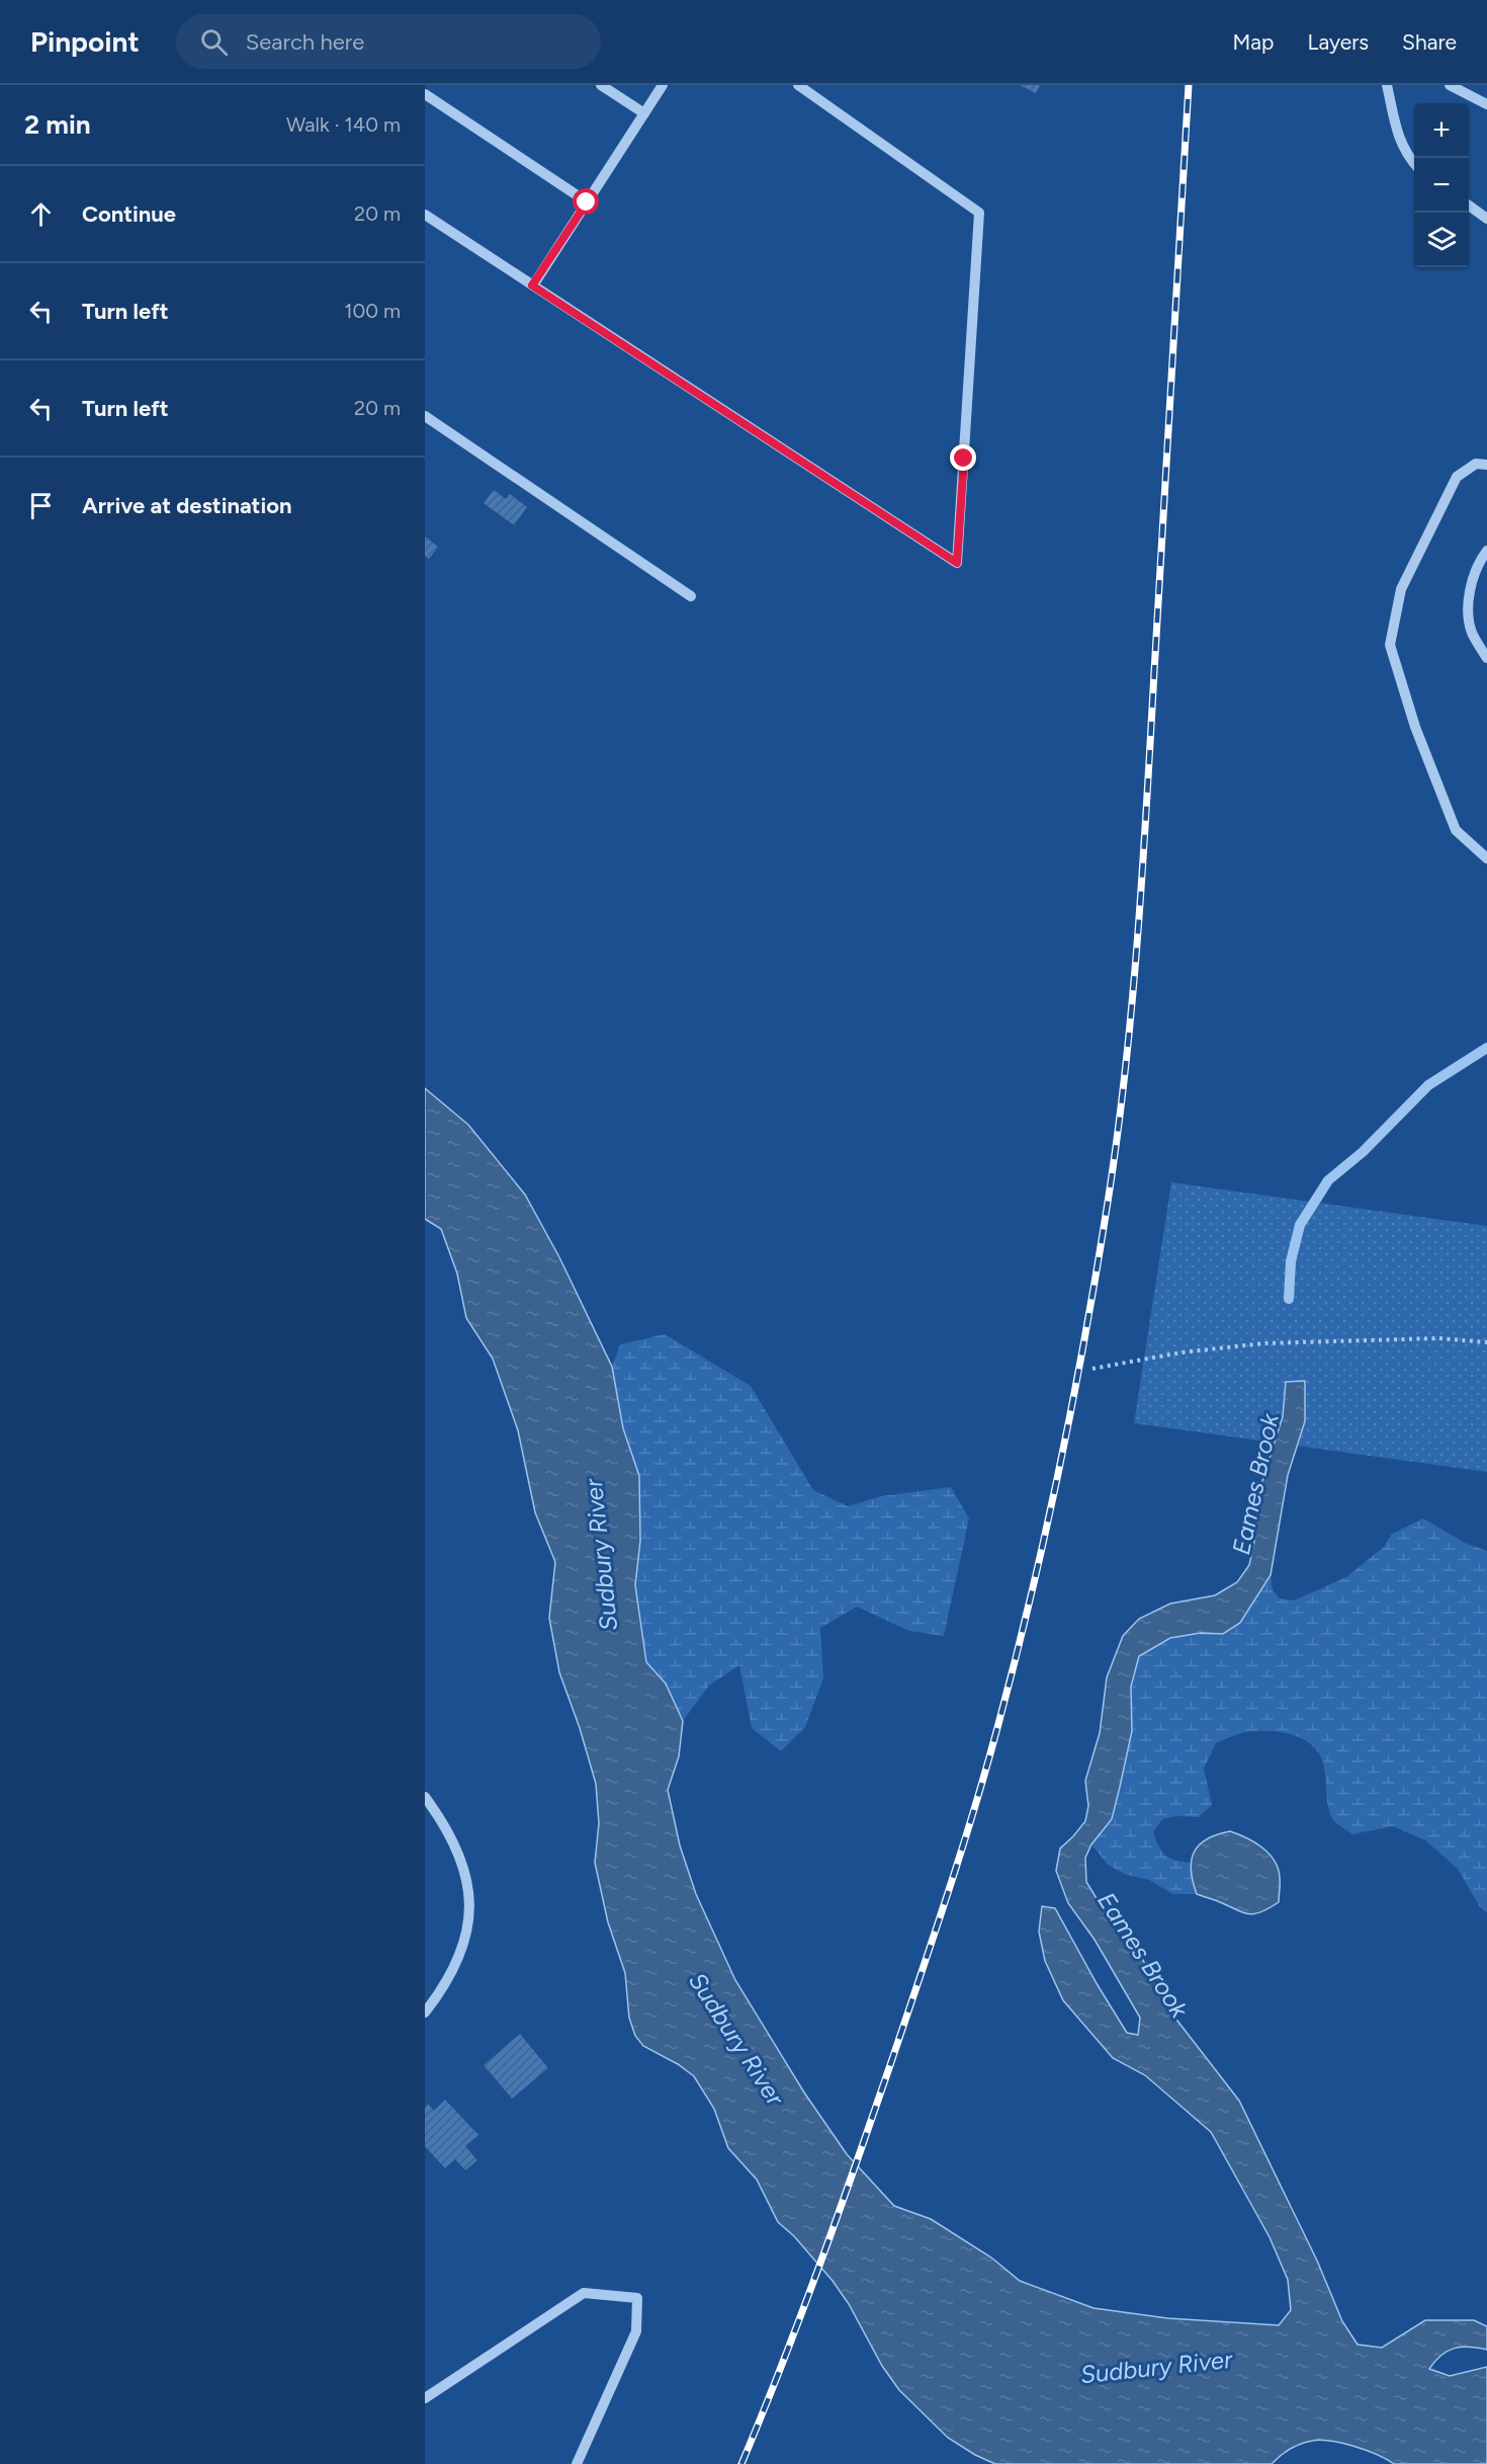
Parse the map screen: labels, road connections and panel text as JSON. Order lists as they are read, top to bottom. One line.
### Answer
{"water":["Eames Brook","Sudbury River"],"page":{"header":"Pinpoint","search":"Search here","nav":["Map","Layers","Share"],"heading":["2 min","Walk · 140 m"],"map_buttons":["+","−"],"list":[["Continue","20 m"],["Turn left","100 m"],["Turn left","20 m"],"Arrive at destination"]}}
